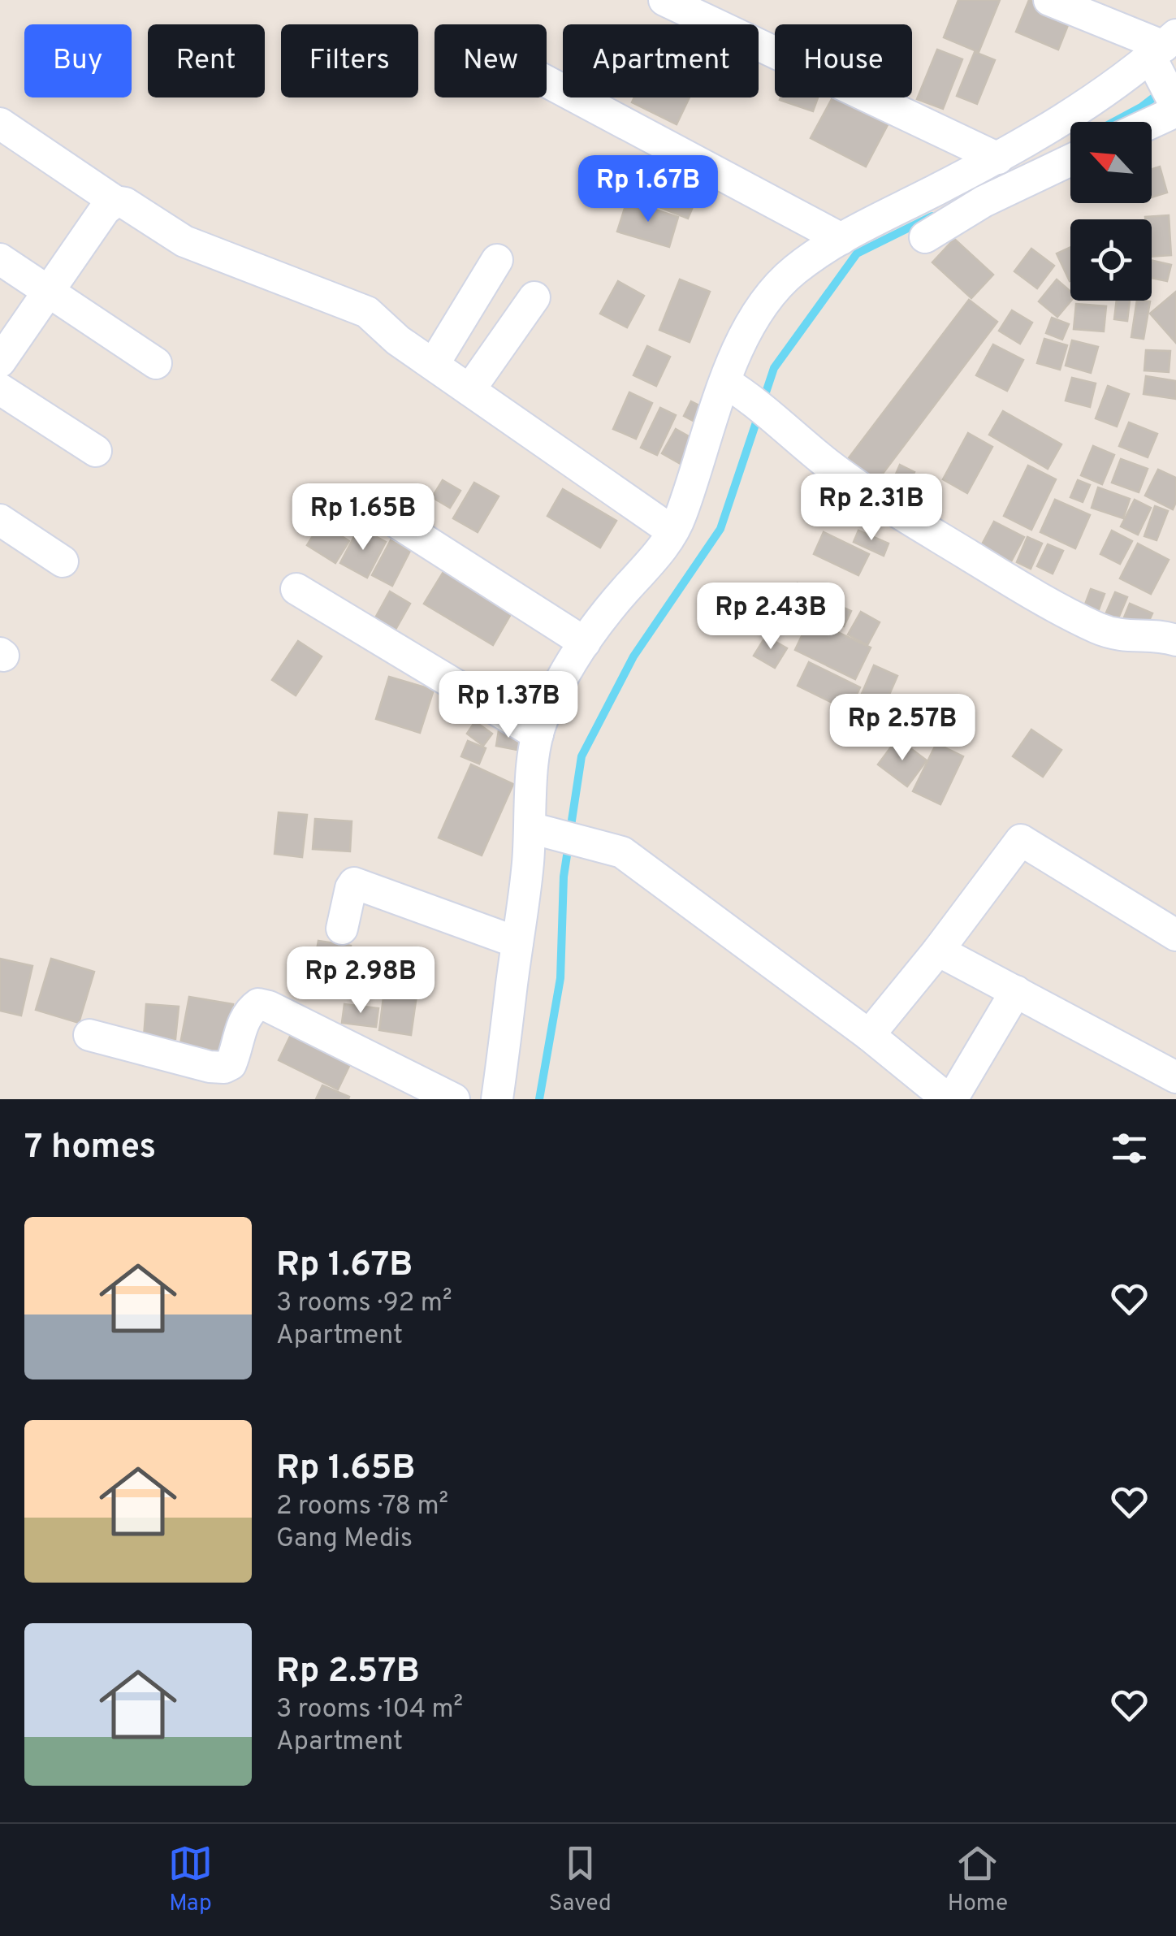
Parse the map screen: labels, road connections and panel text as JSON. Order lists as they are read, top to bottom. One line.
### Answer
{"north":"top left","page":{"chip":["Buy","Rent","Filters","New","Apartment","House"],"price":["Rp 1.67B","Rp 2.31B","Rp 1.65B","Rp 2.43B","Rp 1.37B","Rp 2.57B","Rp 2.98B"],"heading":"7 homes","list":[{"name":"Rp 1.67B","note":"3 rooms · 92 m² · Apartment"},{"name":"Rp 1.65B","note":"2 rooms · 78 m² · Gang Medis"},{"name":"Rp 2.57B","note":"3 rooms · 104 m² · Apartment"}],"tabs":["Map","Saved","Home"]}}
